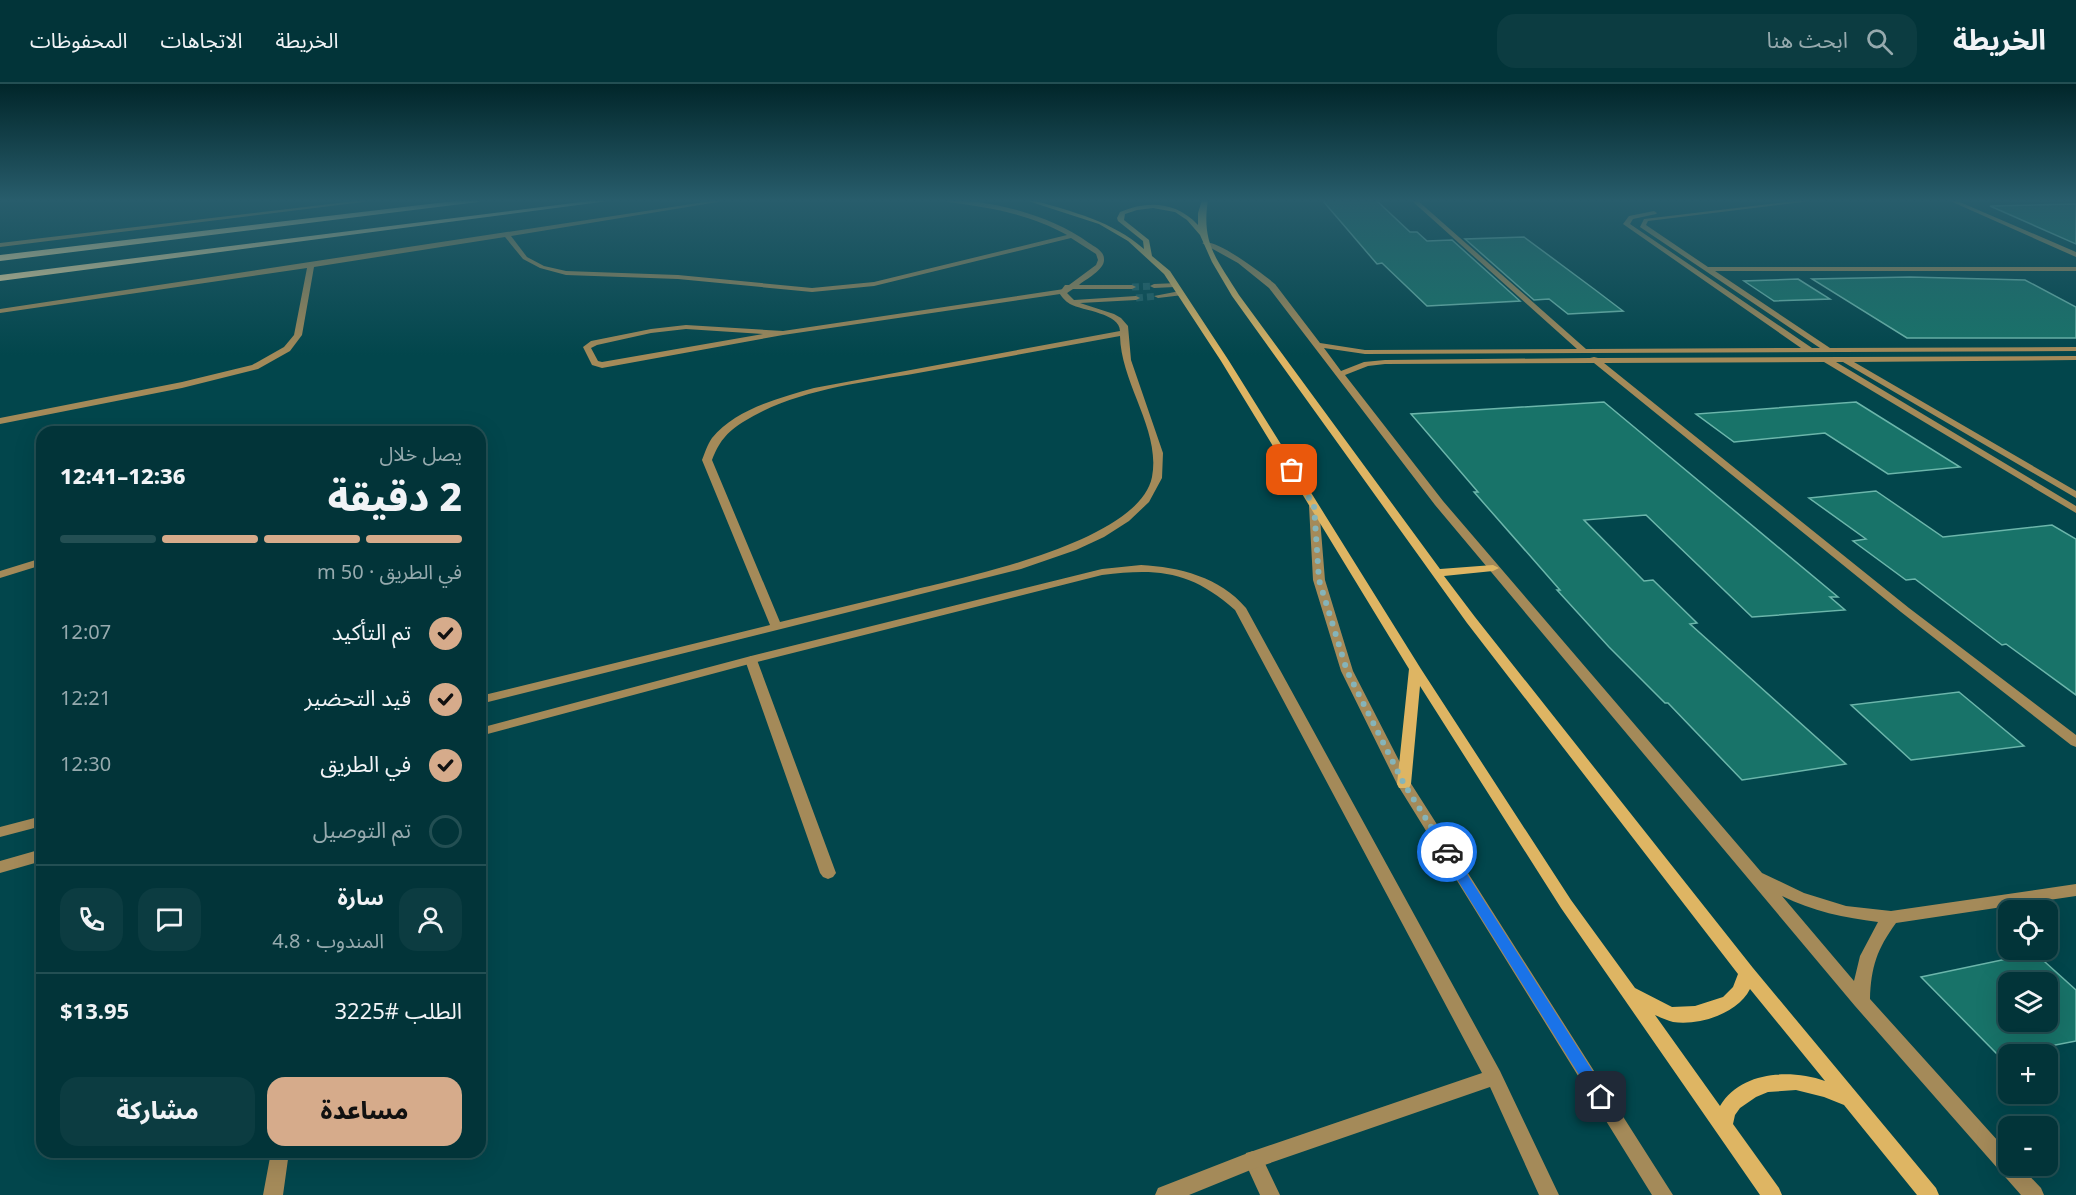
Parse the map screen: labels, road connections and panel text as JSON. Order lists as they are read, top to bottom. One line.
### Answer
{"page":{"header":"الخريطة","search":"ابحث هنا","nav":["الخريطة","الاتجاهات","المحفوظات"],"heading":["2 دقيقة","يصل خلال","12:36–12:41"],"panel":["سارة","المندوب · 4.8","الطلب #3225","$13.95"],"bar":"في الطريق · 50 m","list":[["تم التأكيد","12:07"],["قيد التحضير","12:21"],["في الطريق","12:30"],"تم التوصيل"],"map_buttons":["+","−"],"buttons":["مساعدة","مشاركة"]}}
